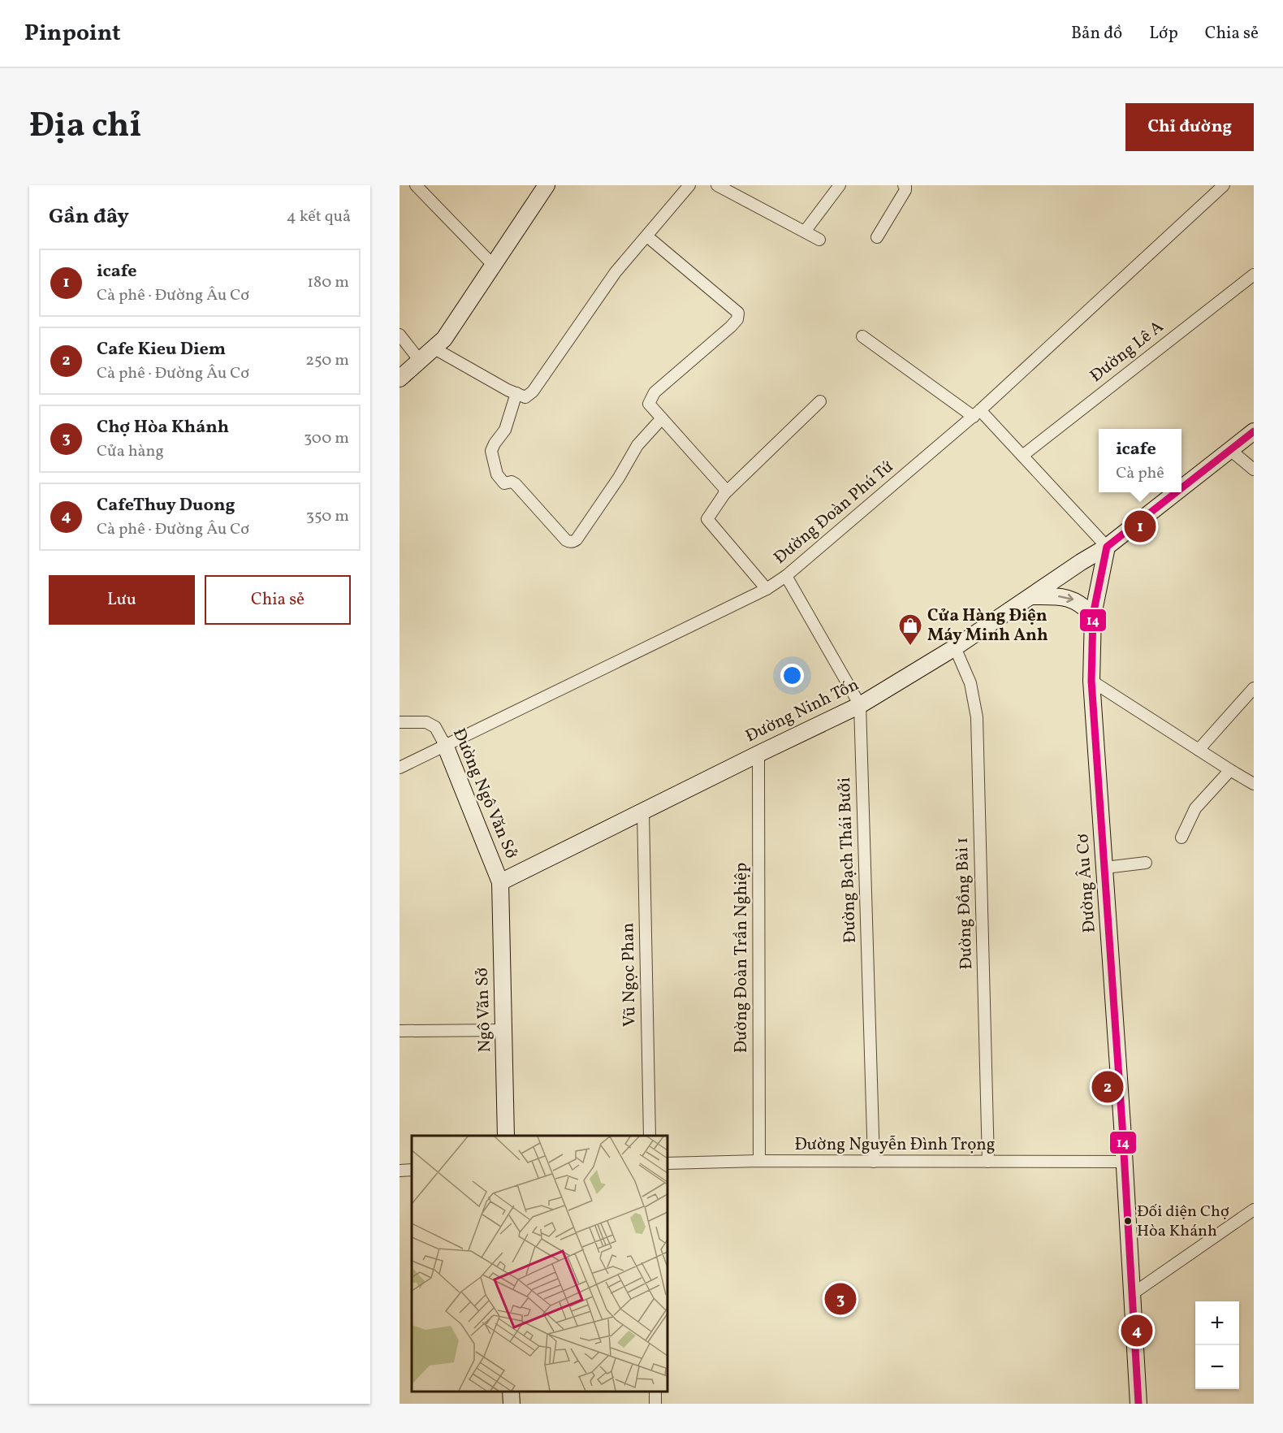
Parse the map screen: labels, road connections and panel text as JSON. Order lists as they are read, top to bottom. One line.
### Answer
{"streets":{"street":["Đường Lê A","Đường Đoàn Phú Tứ","Đường Ninh Tốn","Đường Ngô Văn Sở","Đường Bạch Thái Bưởi","Đường Âu Cơ","Đường Đồng Bài 1","Đường Đoàn Trần Nghiệp","Vũ Ngọc Phan","Ngô Văn Sở","Đường Nguyễn Đình Trọng"]},"crossings":[["Đường Đoàn Phú Tứ","Đường Ngô Văn Sở"],["Đường Đoàn Phú Tứ","Đường Bạch Thái Bưởi"],["Đường Ninh Tốn","Đường Ngô Văn Sở"],["Đường Ninh Tốn","Đường Bạch Thái Bưởi"],["Đường Ninh Tốn","Đường Âu Cơ"],["Đường Ninh Tốn","Đường Đồng Bài 1"],["Đường Ninh Tốn","Đường Đoàn Trần Nghiệp"],["Đường Ninh Tốn","Vũ Ngọc Phan"],["Đường Ninh Tốn","Ngô Văn Sở"],["Đường Ngô Văn Sở","Ngô Văn Sở"],["Đường Bạch Thái Bưởi","Đường Nguyễn Đình Trọng"],["Đường Âu Cơ","Đường Nguyễn Đình Trọng"],["Đường Đồng Bài 1","Đường Nguyễn Đình Trọng"],["Đường Đoàn Trần Nghiệp","Đường Nguyễn Đình Trọng"]],"places":{"shop":["Cửa Hàng Điện Máy Minh Anh"],"other":["Đối diện Chợ Hòa Khánh"]},"lines":["transit line 14"],"page":{"header":"Pinpoint","nav":["Bản đồ","Lớp","Chia sẻ"],"title":"Địa chỉ","buttons":["Chỉ đường",["Lưu","Chia sẻ"]],"heading":["Gần đây","4 kết quả"],"list":[{"mark":"1","name":"icafe","note":"Cà phê · Đường Âu Cơ","value":"180 m"},{"mark":"2","name":"Cafe Kieu Diem","note":"Cà phê · Đường Âu Cơ","value":"250 m"},{"mark":"3","name":"Chợ Hòa Khánh","note":"Cửa hàng","value":"300 m"},{"mark":"4","name":"CafeThuy Duong","note":"Cà phê · Đường Âu Cơ","value":"350 m"}],"popup":["icafe","Cà phê"],"pins":["1","2","3","4"],"map_buttons":["+","−"]}}
